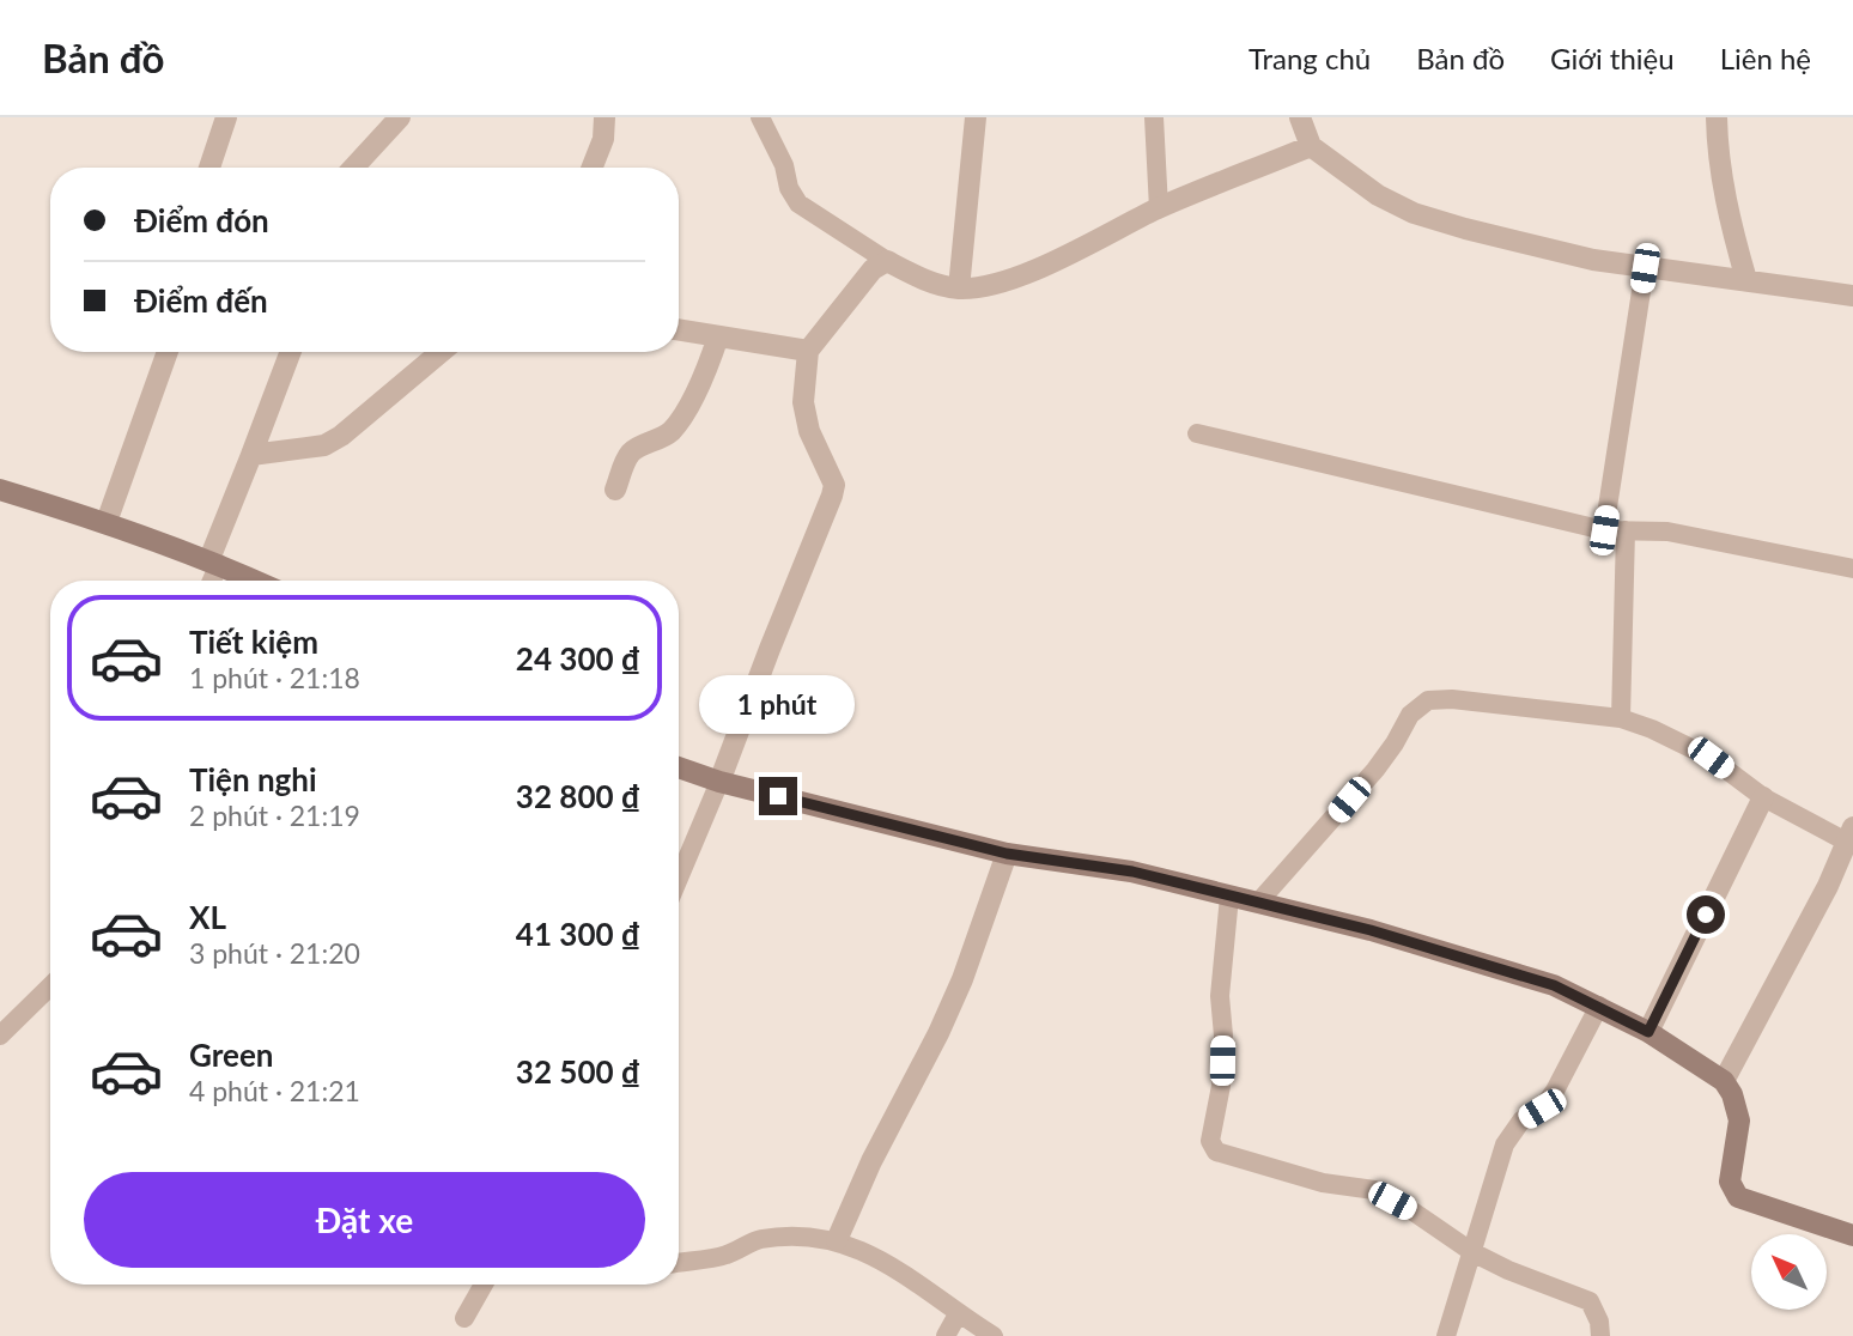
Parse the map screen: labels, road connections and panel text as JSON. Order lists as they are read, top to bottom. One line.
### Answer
{"north":"top left","page":{"header":"Bản đồ","nav":["Trang chủ","Bản đồ","Giới thiệu","Liên hệ"],"banner":["Điểm đón","Điểm đến"],"list":[{"name":"Tiết kiệm","note":"1 phút · 21:18","value":"24 300 ₫"},{"name":"Tiện nghi","note":"2 phút · 21:19","value":"32 800 ₫"},{"name":"XL","note":"3 phút · 21:20","value":"41 300 ₫"},{"name":"Green","note":"4 phút · 21:21","value":"32 500 ₫"}],"bubble":"1 phút","buttons":"Đặt xe"}}
